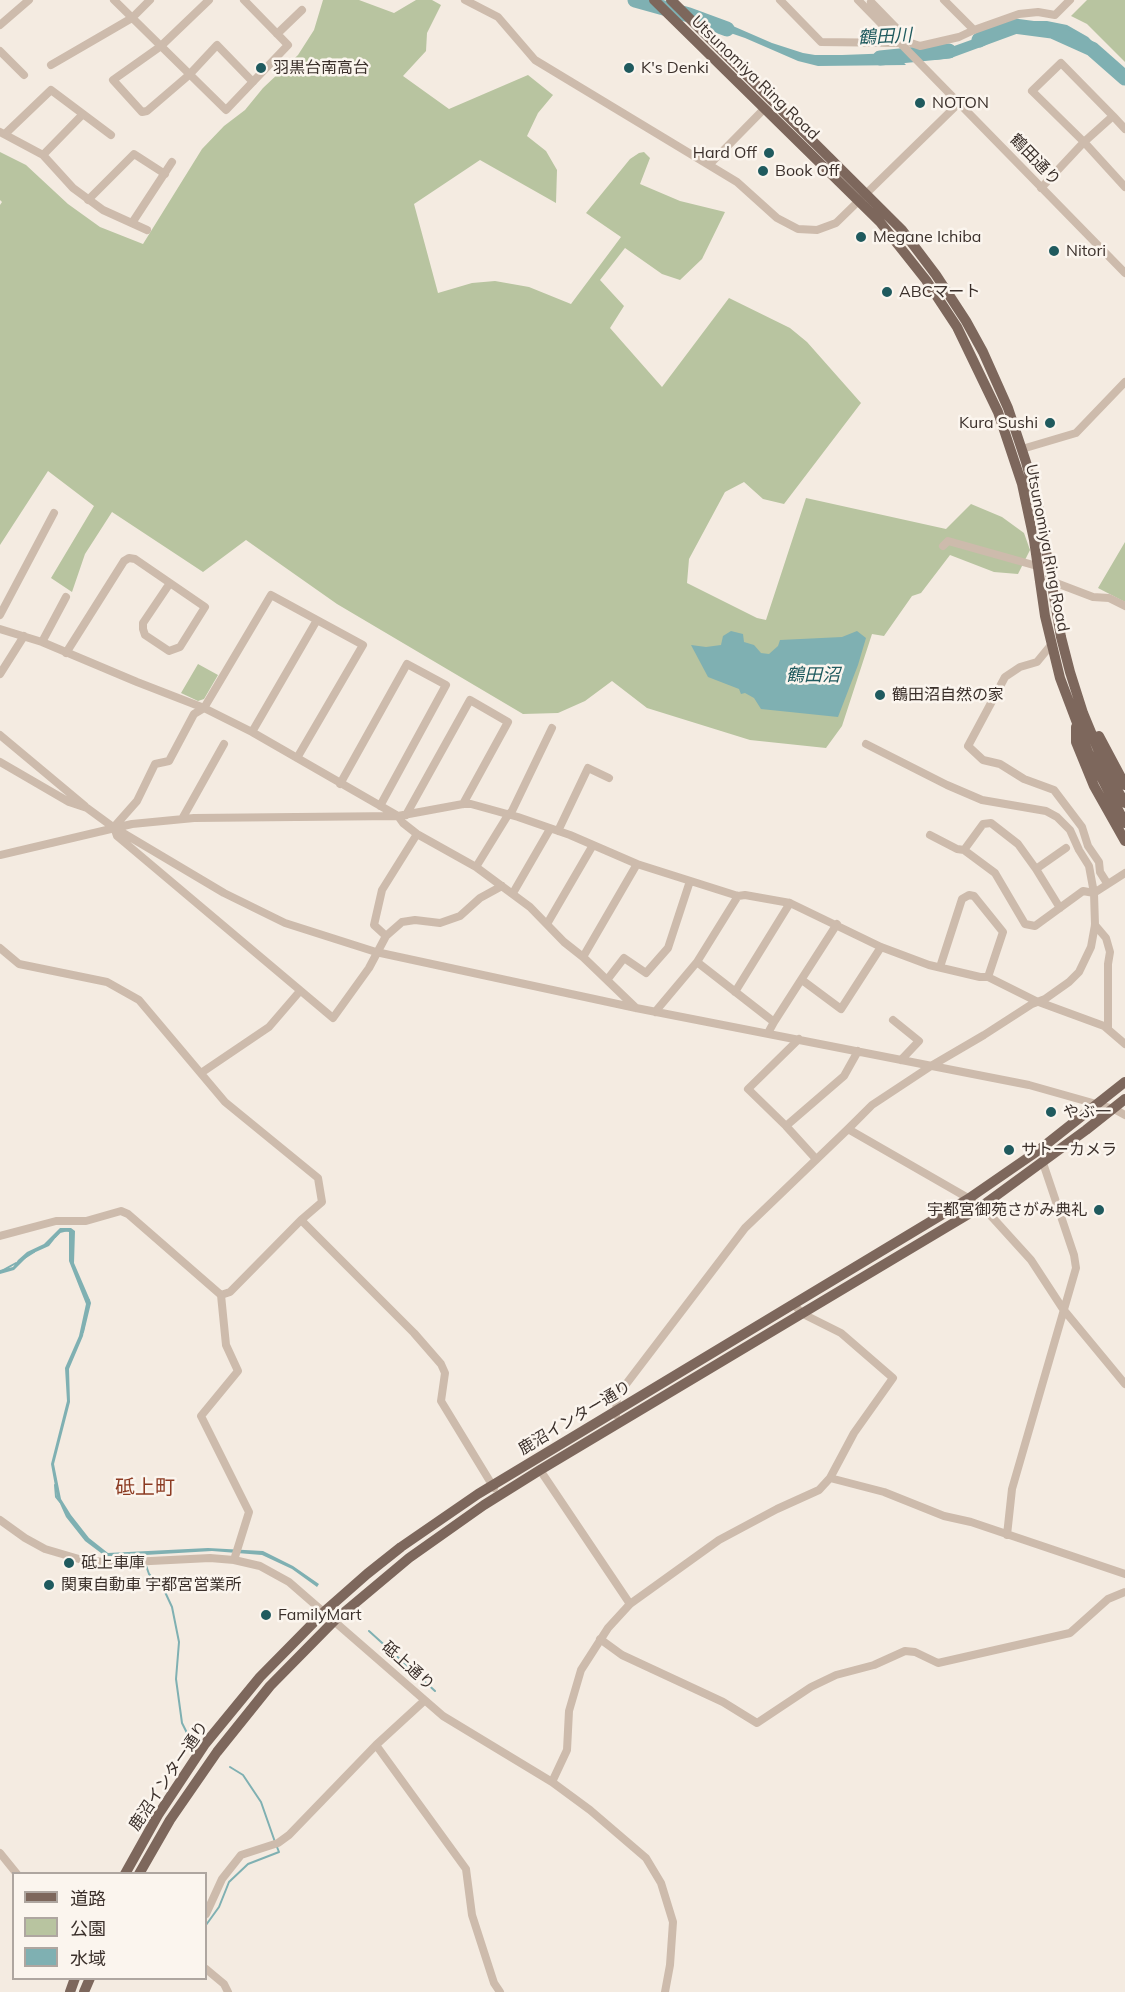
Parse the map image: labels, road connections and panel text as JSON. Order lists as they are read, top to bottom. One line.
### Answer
{"streets":{"main road":["Utsunomiya Ring Road","鹿沼インター通り"],"street":["鶴田通り","砥上通り"]},"crossings":[["鹿沼インター通り","砥上通り"]],"districts":["砥上町"],"water":["鶴田川","鶴田沼"],"places":["羽黒台南高台","K's Denki","NOTON","Hard Off","Book Off","Megane Ichiba","Nitori","ABCマート","Kura Sushi","鶴田沼自然の家","やぶ一","サトーカメラ","宇都宮御苑さがみ典礼","砥上車庫","関東自動車 宇都宮営業所","FamilyMart"],"legend":["道路","公園","水域"]}
